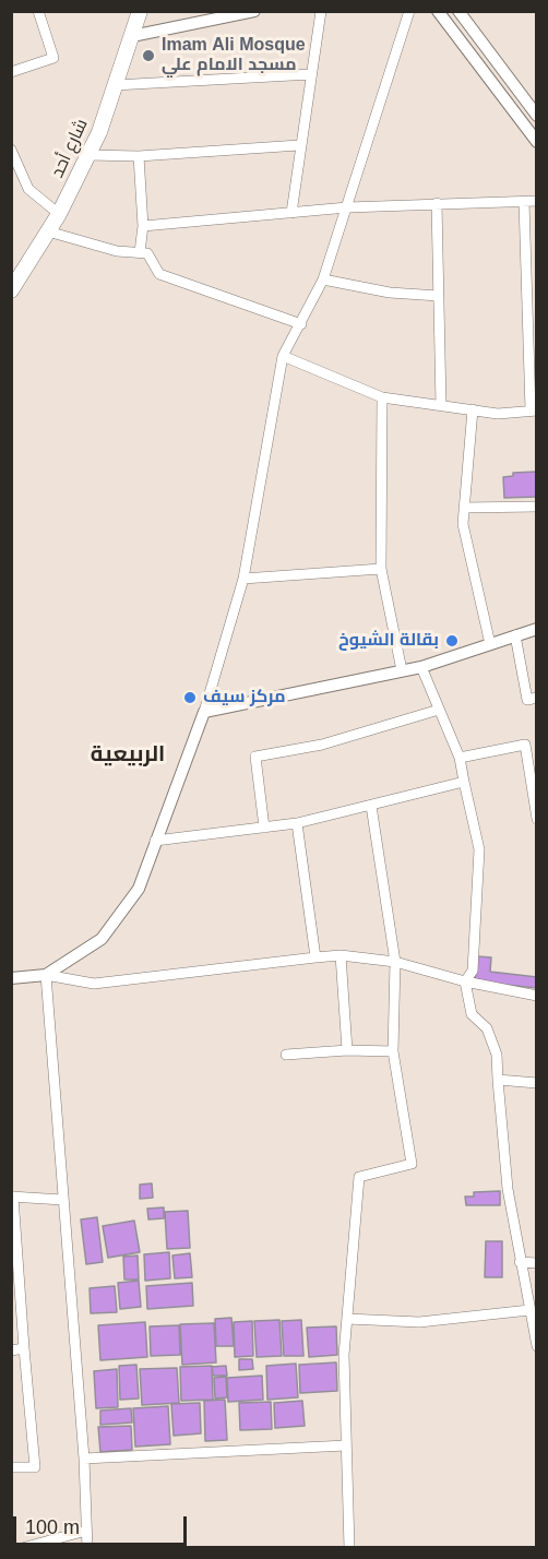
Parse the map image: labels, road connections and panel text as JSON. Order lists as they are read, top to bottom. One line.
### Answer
{"streets":{"main road":["شارع أحد"]},"districts":["الربيعية"],"places":["Imam Ali Mosque مسجد الامام علي","بقالة الشيوخ","مركز سيف"],"scale_bar":"100 m"}
